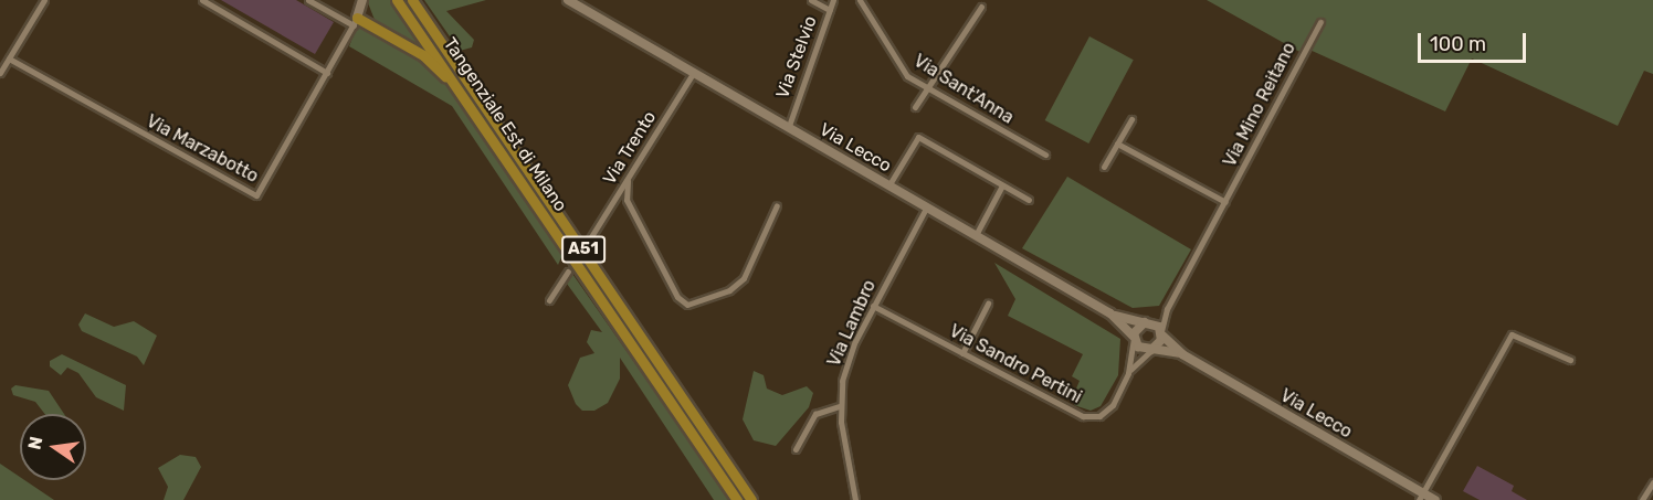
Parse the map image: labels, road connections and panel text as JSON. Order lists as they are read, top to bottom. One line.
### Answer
{"streets":{"highway":["Tangenziale Est di Milano","A51"],"street":["Via Stelvio","Via Sant'Anna","Via Mino Reitano","Via Trento","Via Lecco","Via Marzabotto","Via Lambro","Via Sandro Pertini"]},"crossings":[["Via Stelvio","Via Lecco"],["Via Mino Reitano","Via Lecco"],["Via Lecco","Via Lambro"],["Via Lambro","Via Sandro Pertini"]],"scale_bar":"100 m","north":"left"}
